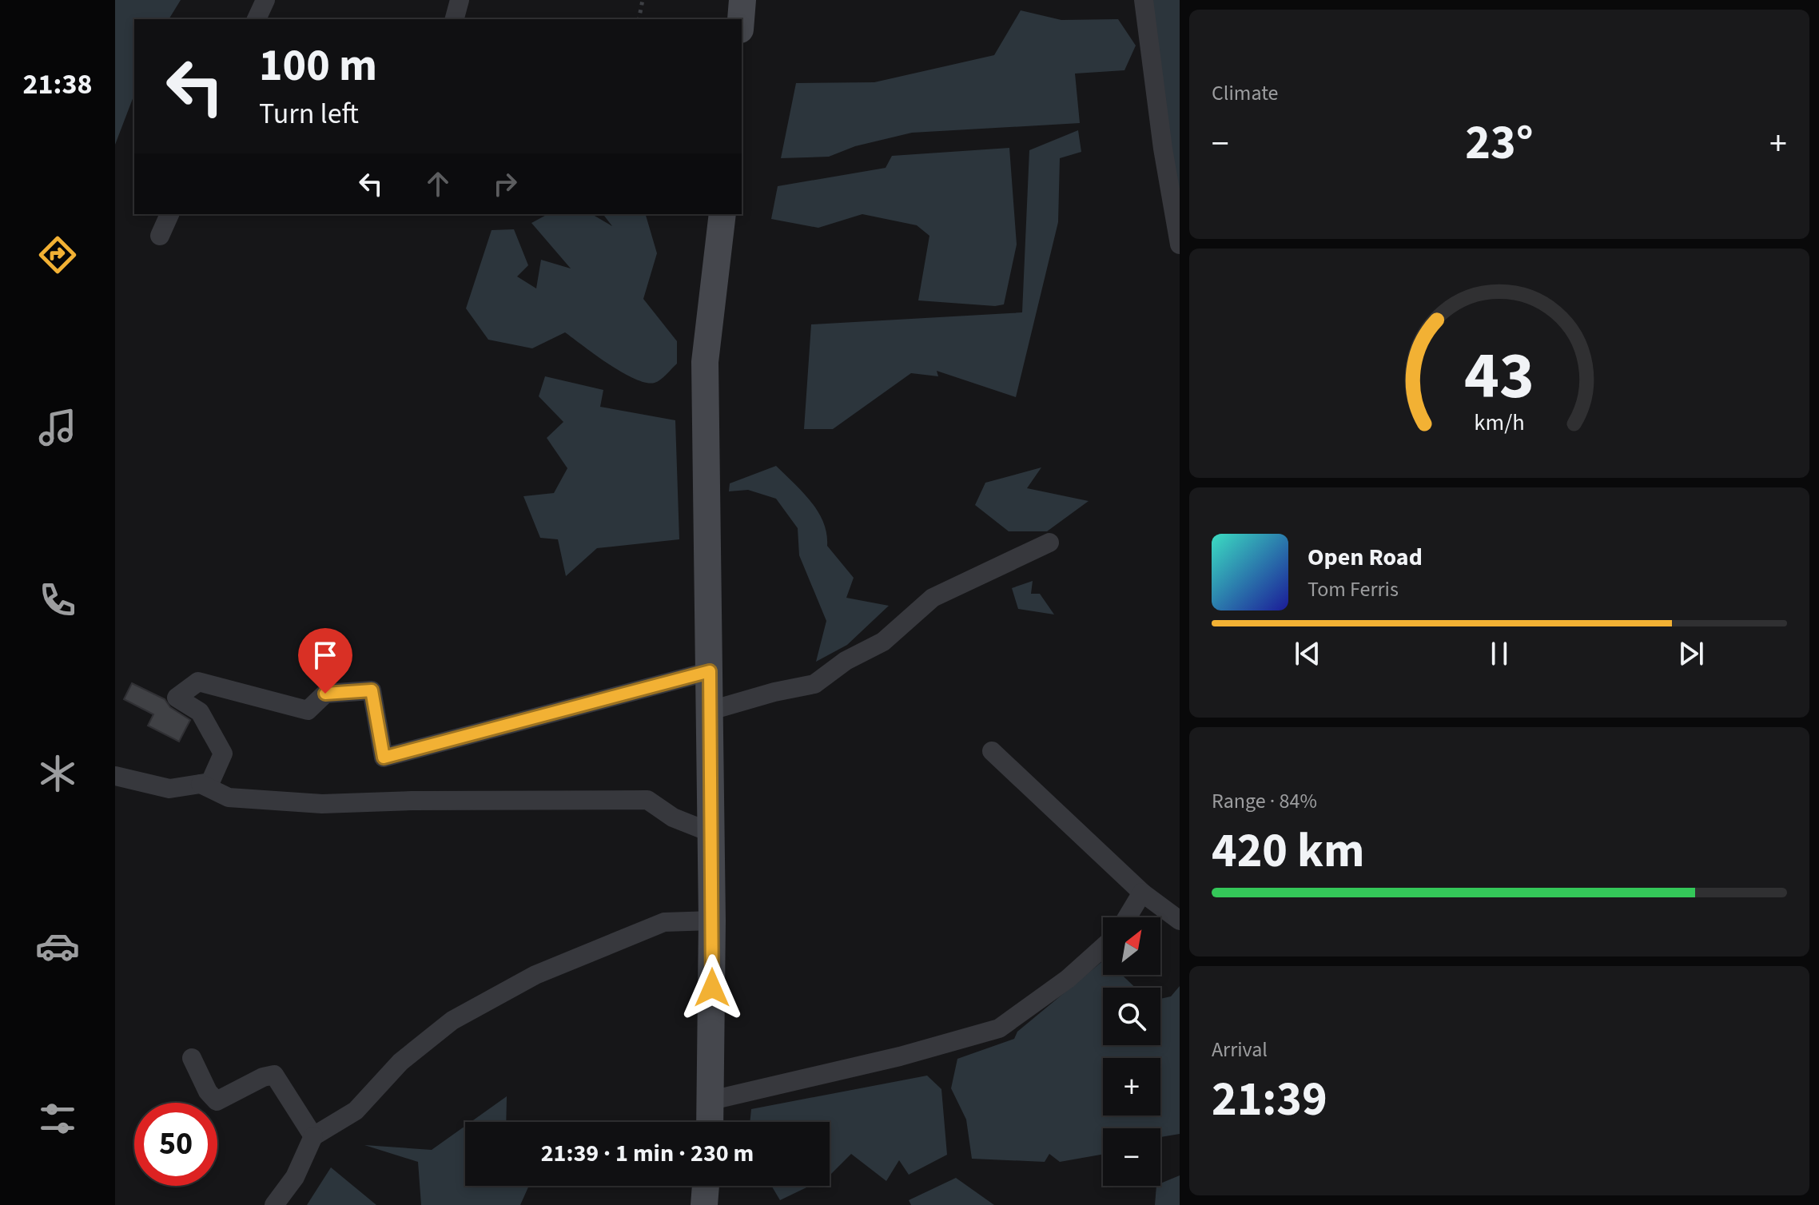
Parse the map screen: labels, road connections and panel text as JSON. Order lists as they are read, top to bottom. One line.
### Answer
{"north":"top right","page":{"tabs":"21:38","tile":["Climate",["Range · 84%","420 km"],["Arrival","21:39"]],"turn":["100 m","Turn left"],"heat":["−","23°","+"],"song":["Open Road","Tom Ferris"],"map_buttons":["+","−"],"limit":"50","trip":"21:39 · 1 min · 230 m","gauge":["43","km/h"]}}
